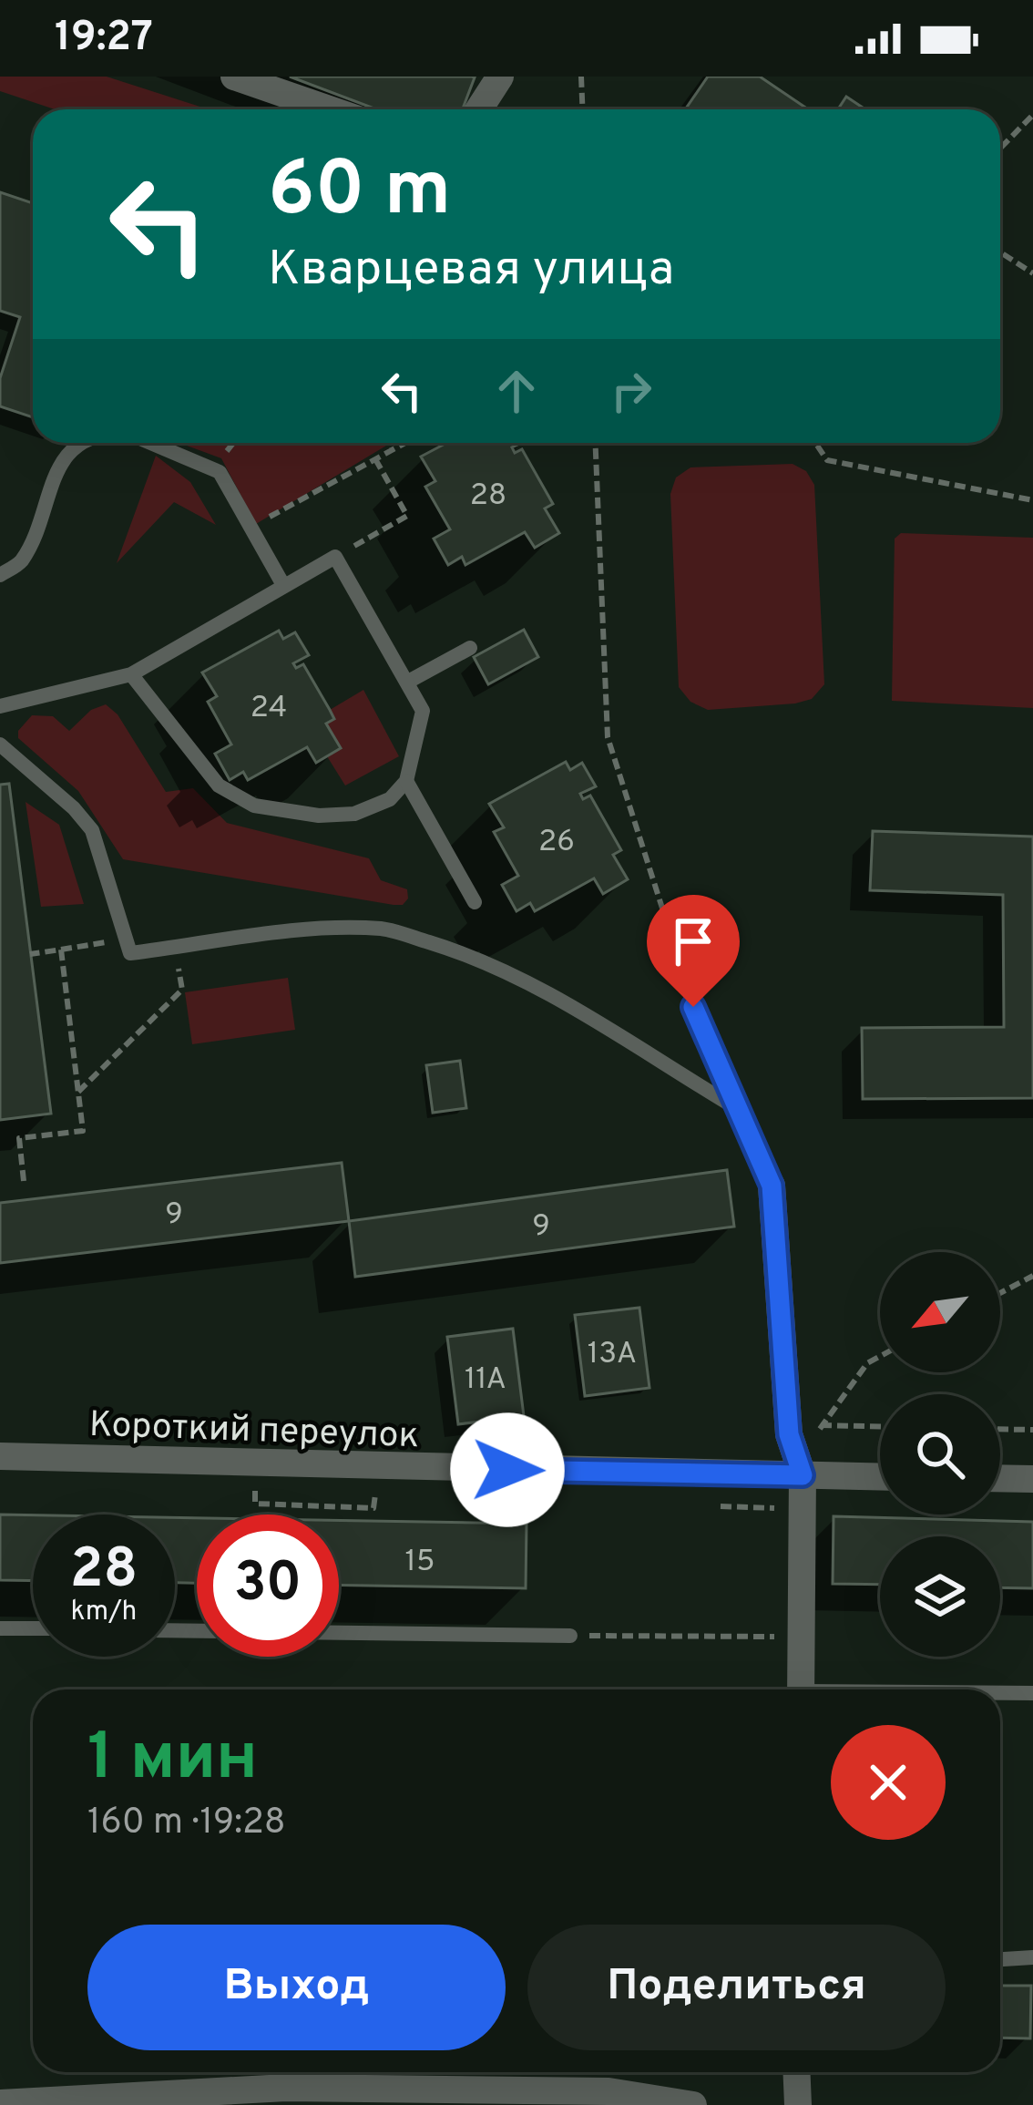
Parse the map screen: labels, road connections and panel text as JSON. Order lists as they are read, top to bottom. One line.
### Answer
{"streets":{"street":["Короткий переулок"]},"house_numbers":["28","24","26","9","9","13А","11А","15"],"north":"bottom left","page":{"status":"19:27","turn":["60 m","Кварцевая улица"],"speed":"28 km/h","limit":"30","heading":["1 мин","160 m · 19:28"],"buttons":["Выход","Поделиться"]}}
